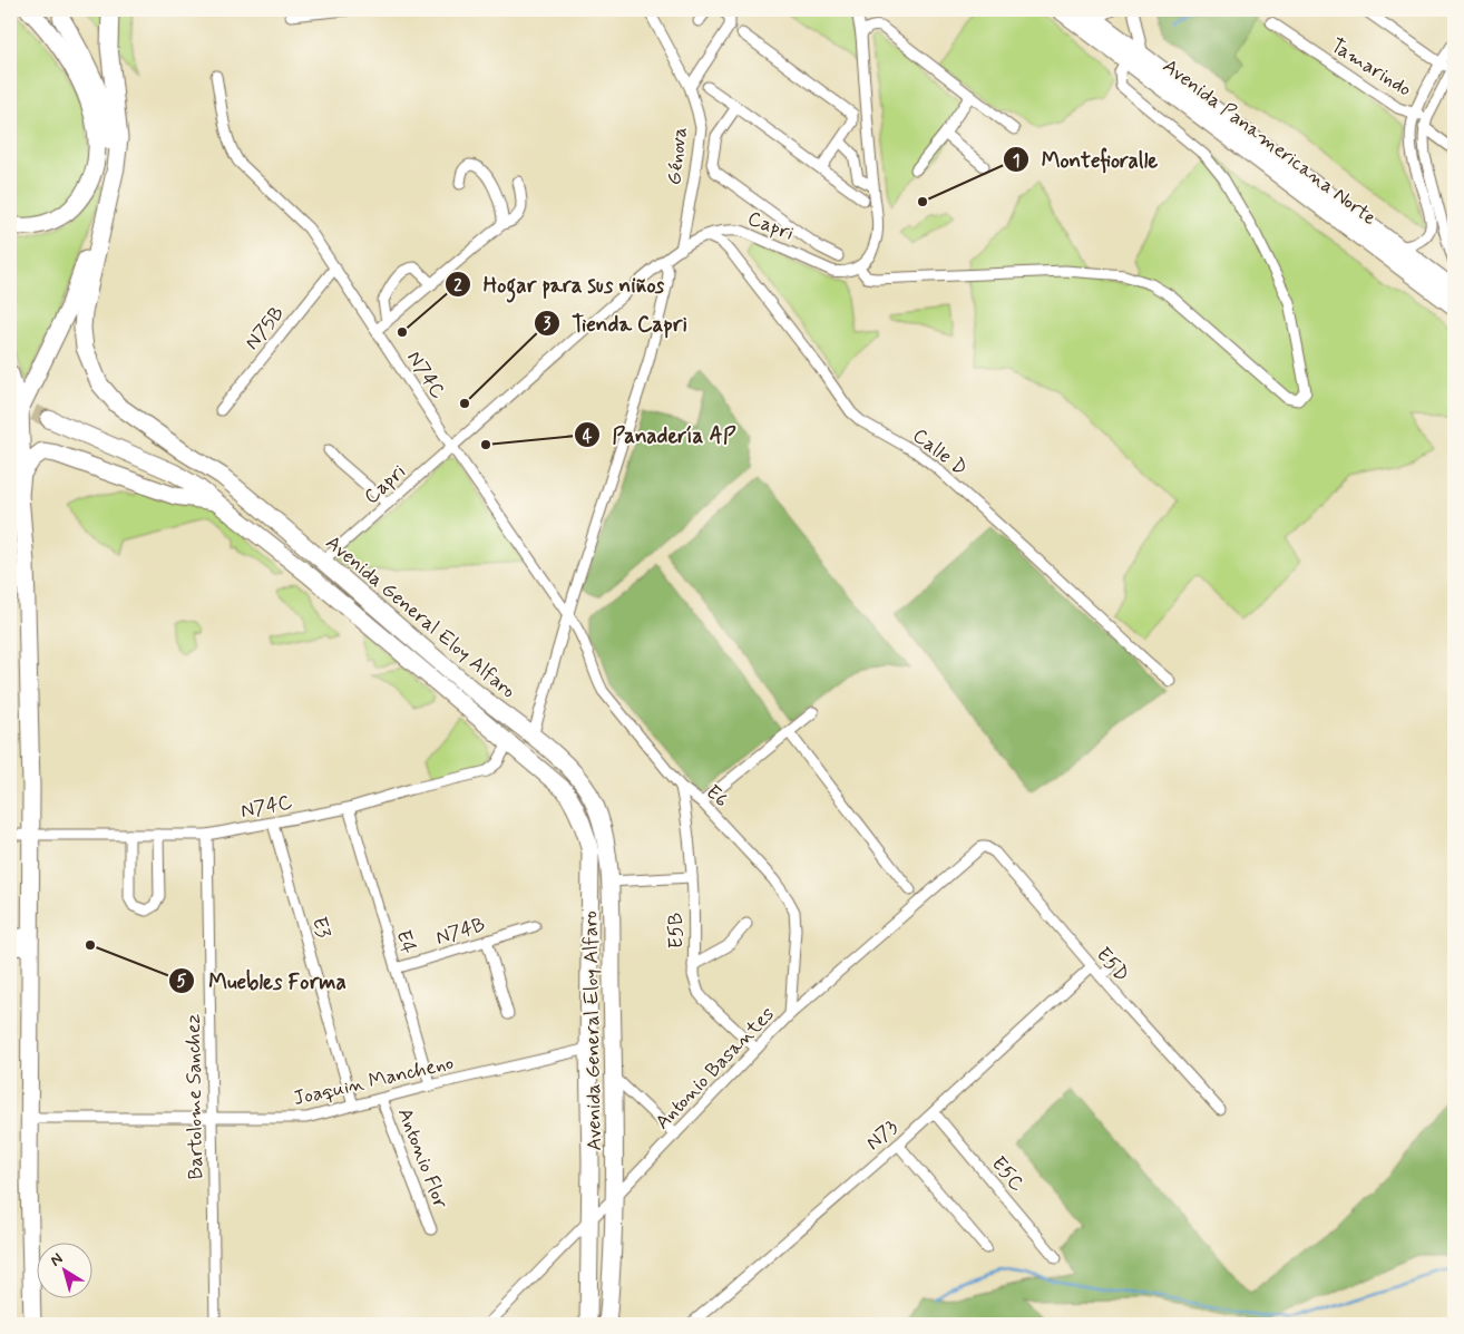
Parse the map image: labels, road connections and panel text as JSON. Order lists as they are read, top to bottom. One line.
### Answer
{"streets":{"main road":["Avenida Panamericana Norte","Avenida General Eloy Alfaro"],"street":["Tamarindo","Génova","Capri","N75B","N74C","Calle D","E6","E3","N74B","E5B","E4","E5D","Antonio Basantes","Joaquin Mancheno","Bartolome Sanchez","N73","Antonio Flor","E5C"]},"crossings":[["Génova","Capri"],["Capri","N74C"],["Capri","Calle D"],["Capri","Avenida General Eloy Alfaro"],["N75B","N74C"],["N74C","Avenida General Eloy Alfaro"],["N74C","E6"],["N74C","E3"],["N74C","E4"],["N74C","Bartolome Sanchez"],["Avenida General Eloy Alfaro","Antonio Basantes"],["Avenida General Eloy Alfaro","Joaquin Mancheno"],["E6","E5B"],["E6","Antonio Basantes"],["E3","Joaquin Mancheno"],["N74B","E4"],["E5B","Antonio Basantes"],["E4","Joaquin Mancheno"],["E5D","Antonio Basantes"],["E5D","N73"],["Joaquin Mancheno","Bartolome Sanchez"],["Joaquin Mancheno","Antonio Flor"],["N73","E5C"]],"places":["Montefioralle","Hogar para sus niños","Tienda Capri","Panadería AP","Muebles Forma"],"north":"top left"}
